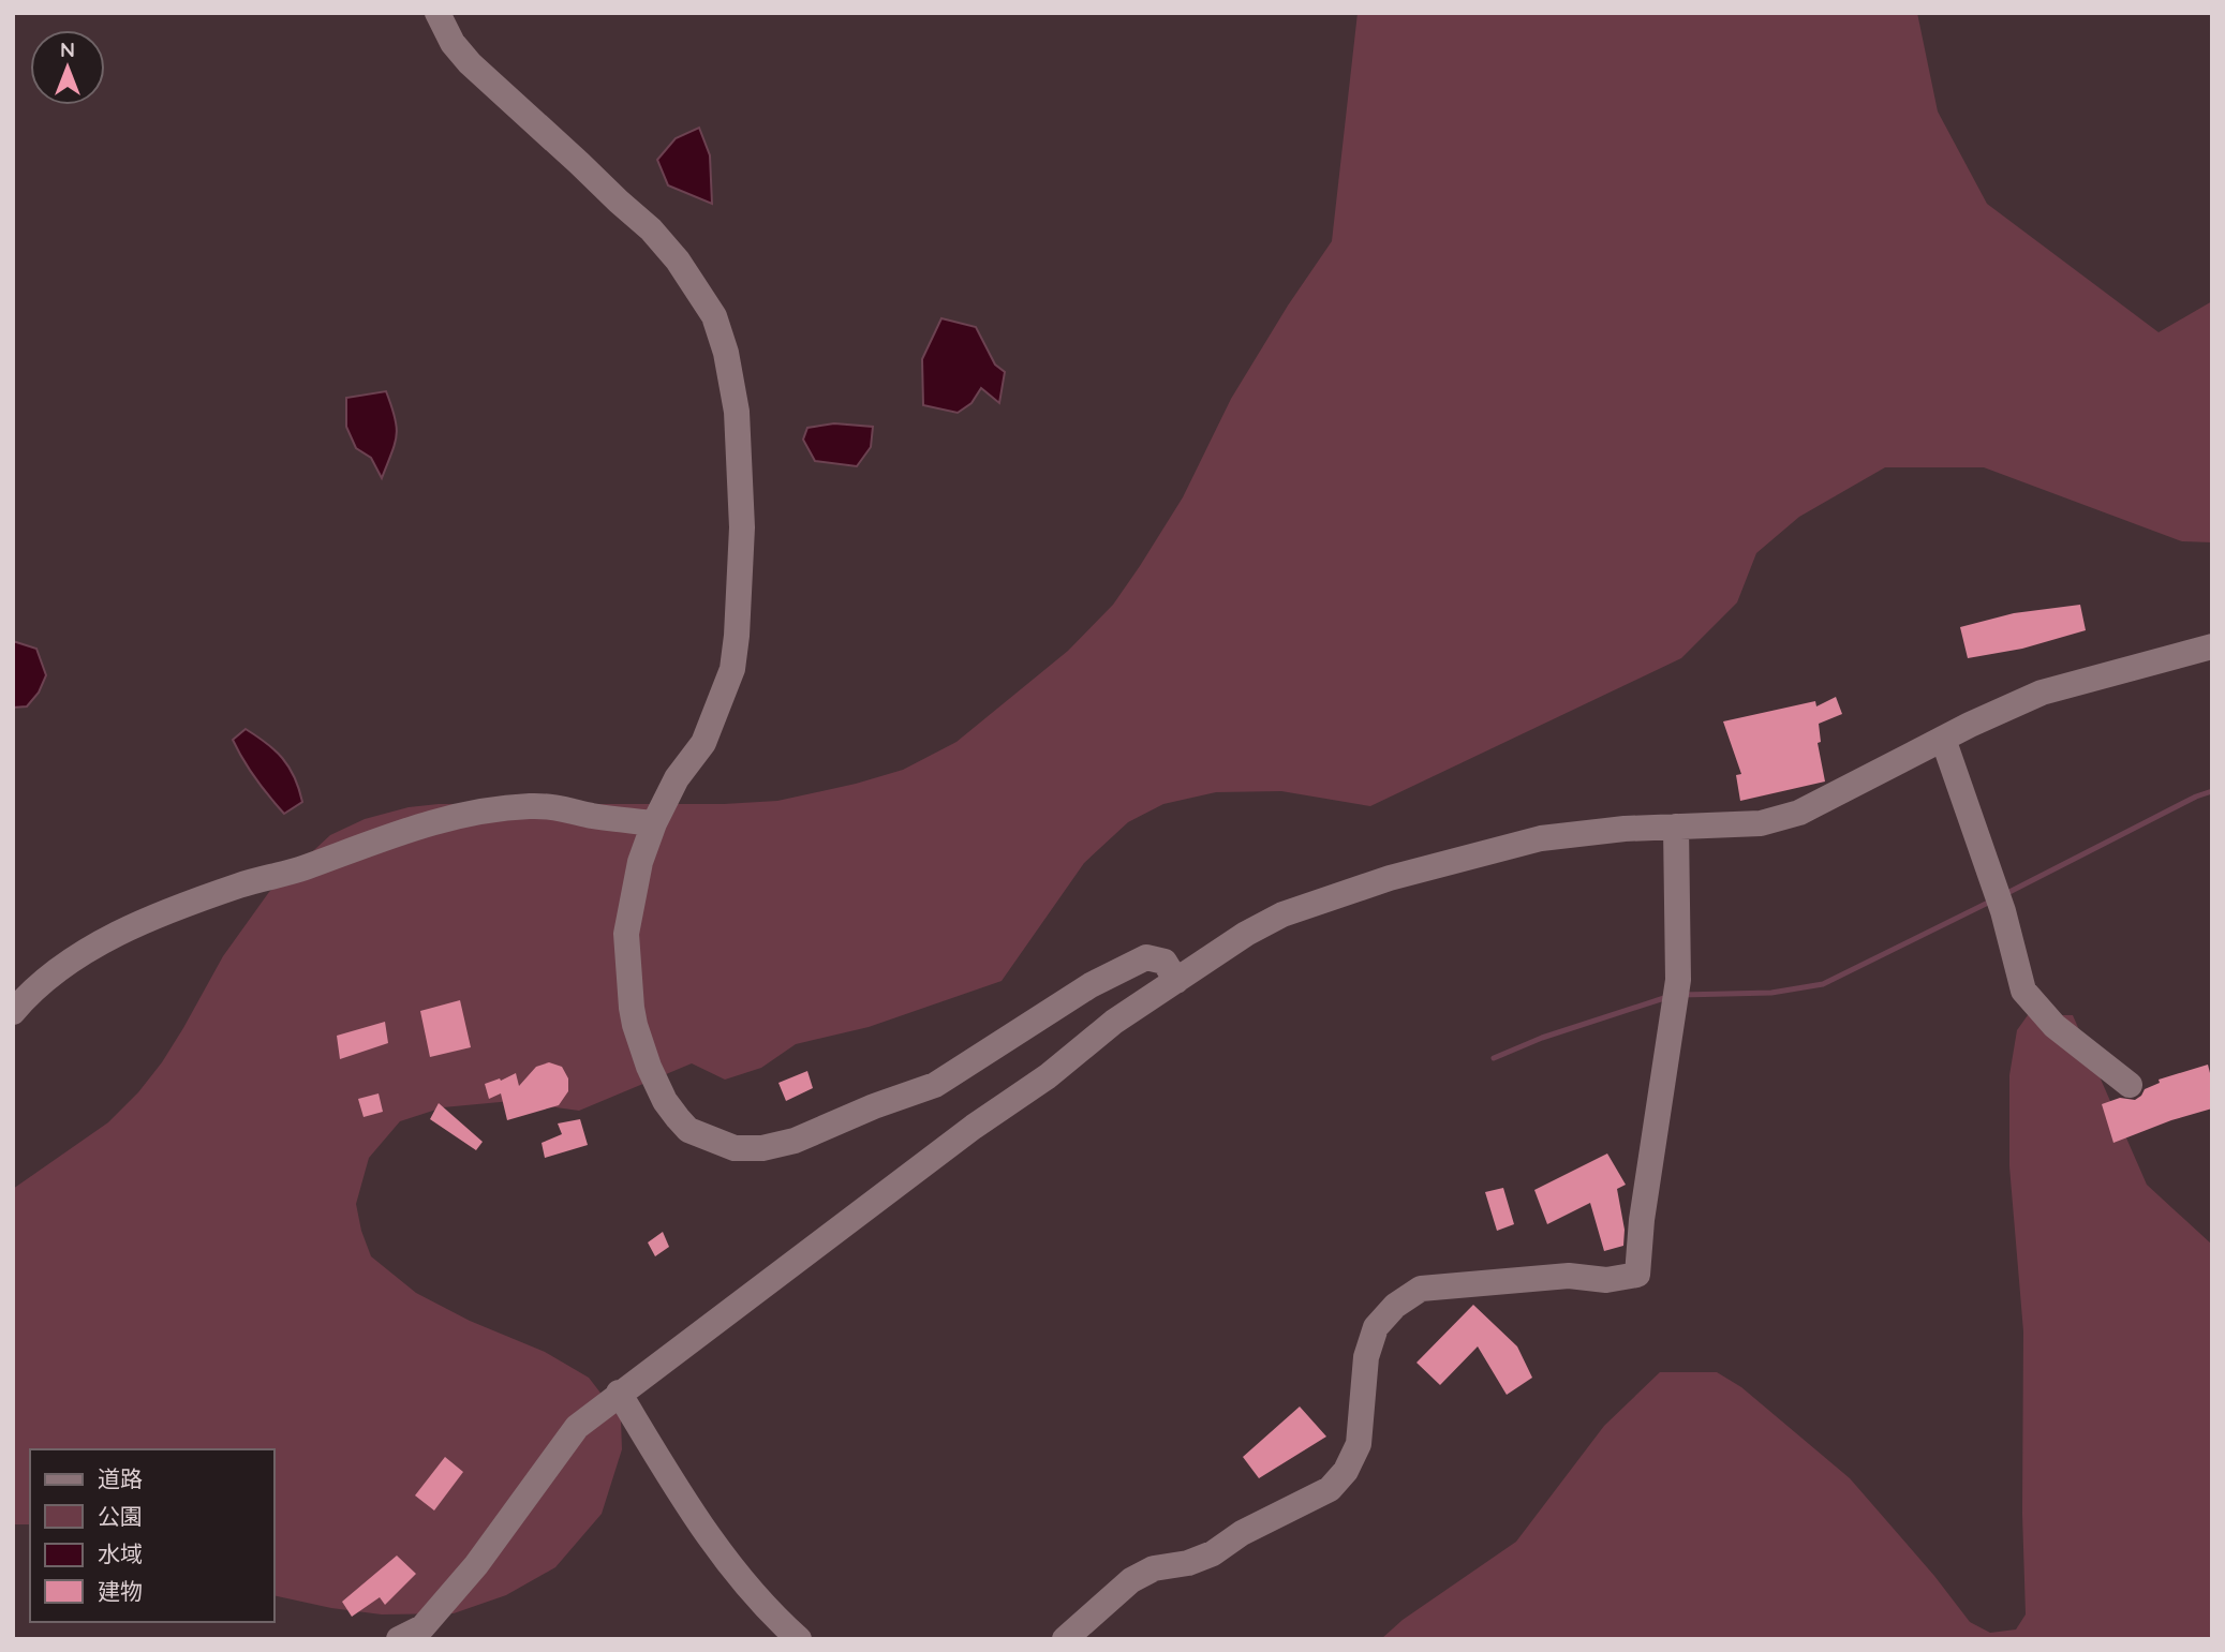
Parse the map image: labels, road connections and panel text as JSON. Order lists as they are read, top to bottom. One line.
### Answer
{"legend":["道路","公園","水域","建物"],"north":"top"}
